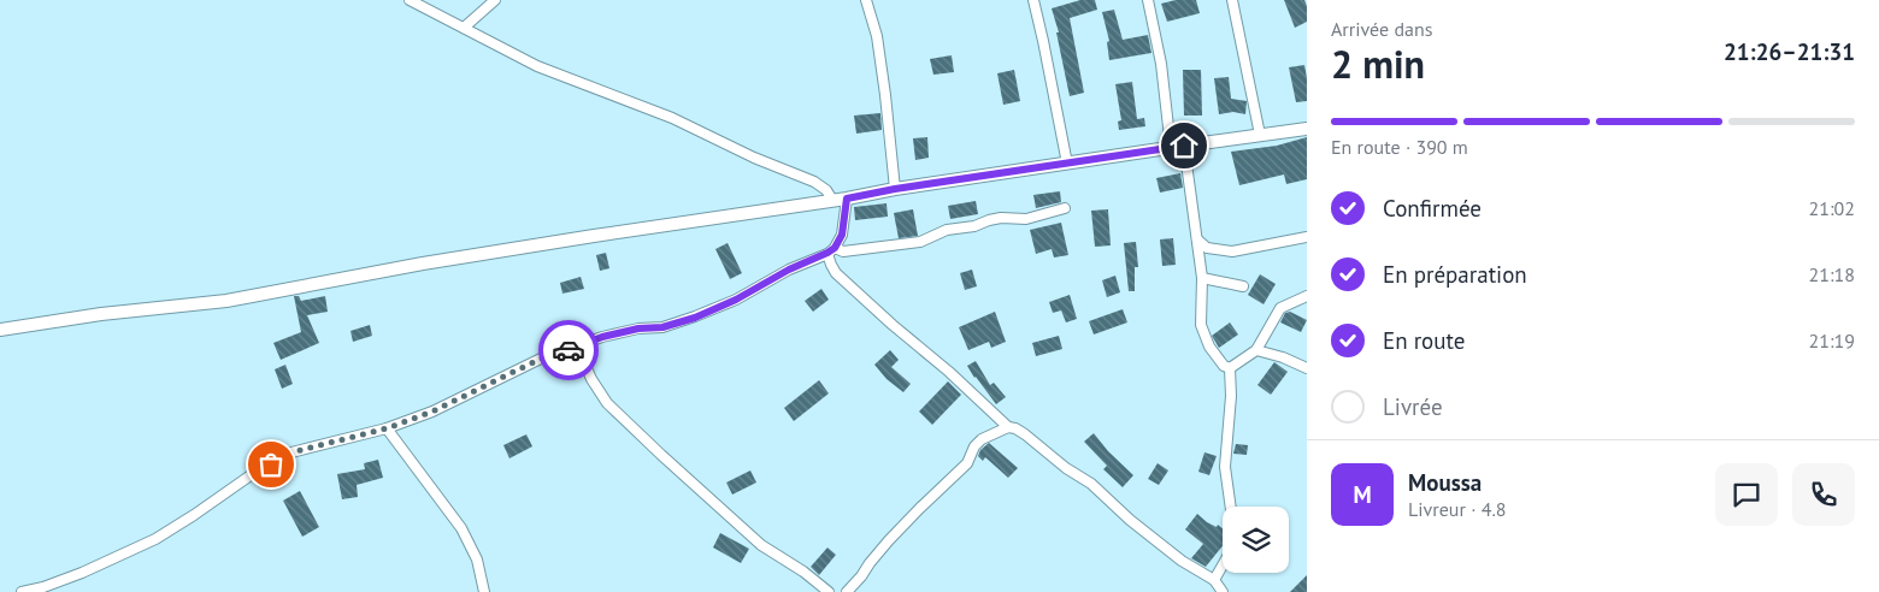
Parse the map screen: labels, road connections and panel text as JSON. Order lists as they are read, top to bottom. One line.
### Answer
{"page":{"heading":["2 min","Arrivée dans","21:26–21:31"],"panel":["Moussa","Livreur · 4.8"],"bar":"En route · 390 m","list":[["Confirmée","21:02"],["En préparation","21:18"],["En route","21:19"],"Livrée"],"round":"M"}}
